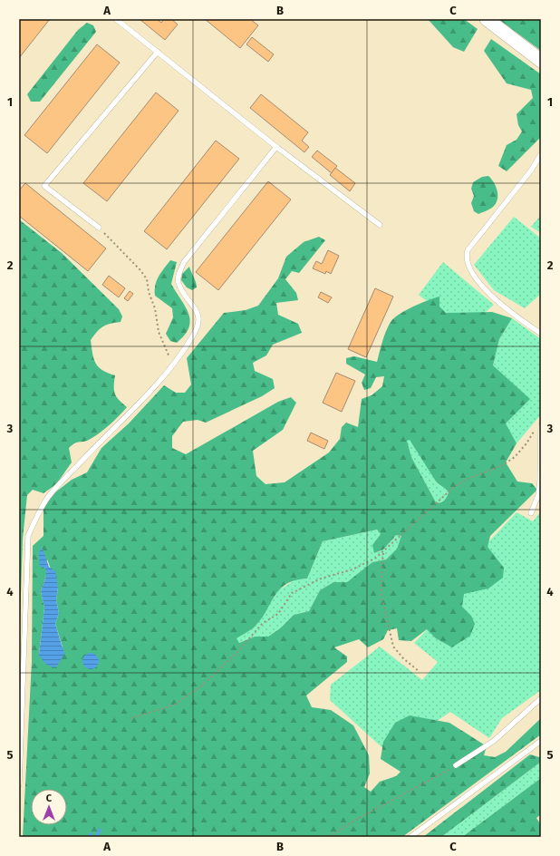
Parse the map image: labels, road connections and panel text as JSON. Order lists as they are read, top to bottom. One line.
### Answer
{"north":"top","grid":{"columns":["A","B","C"],"rows":["1","2","3","4","5"]}}
